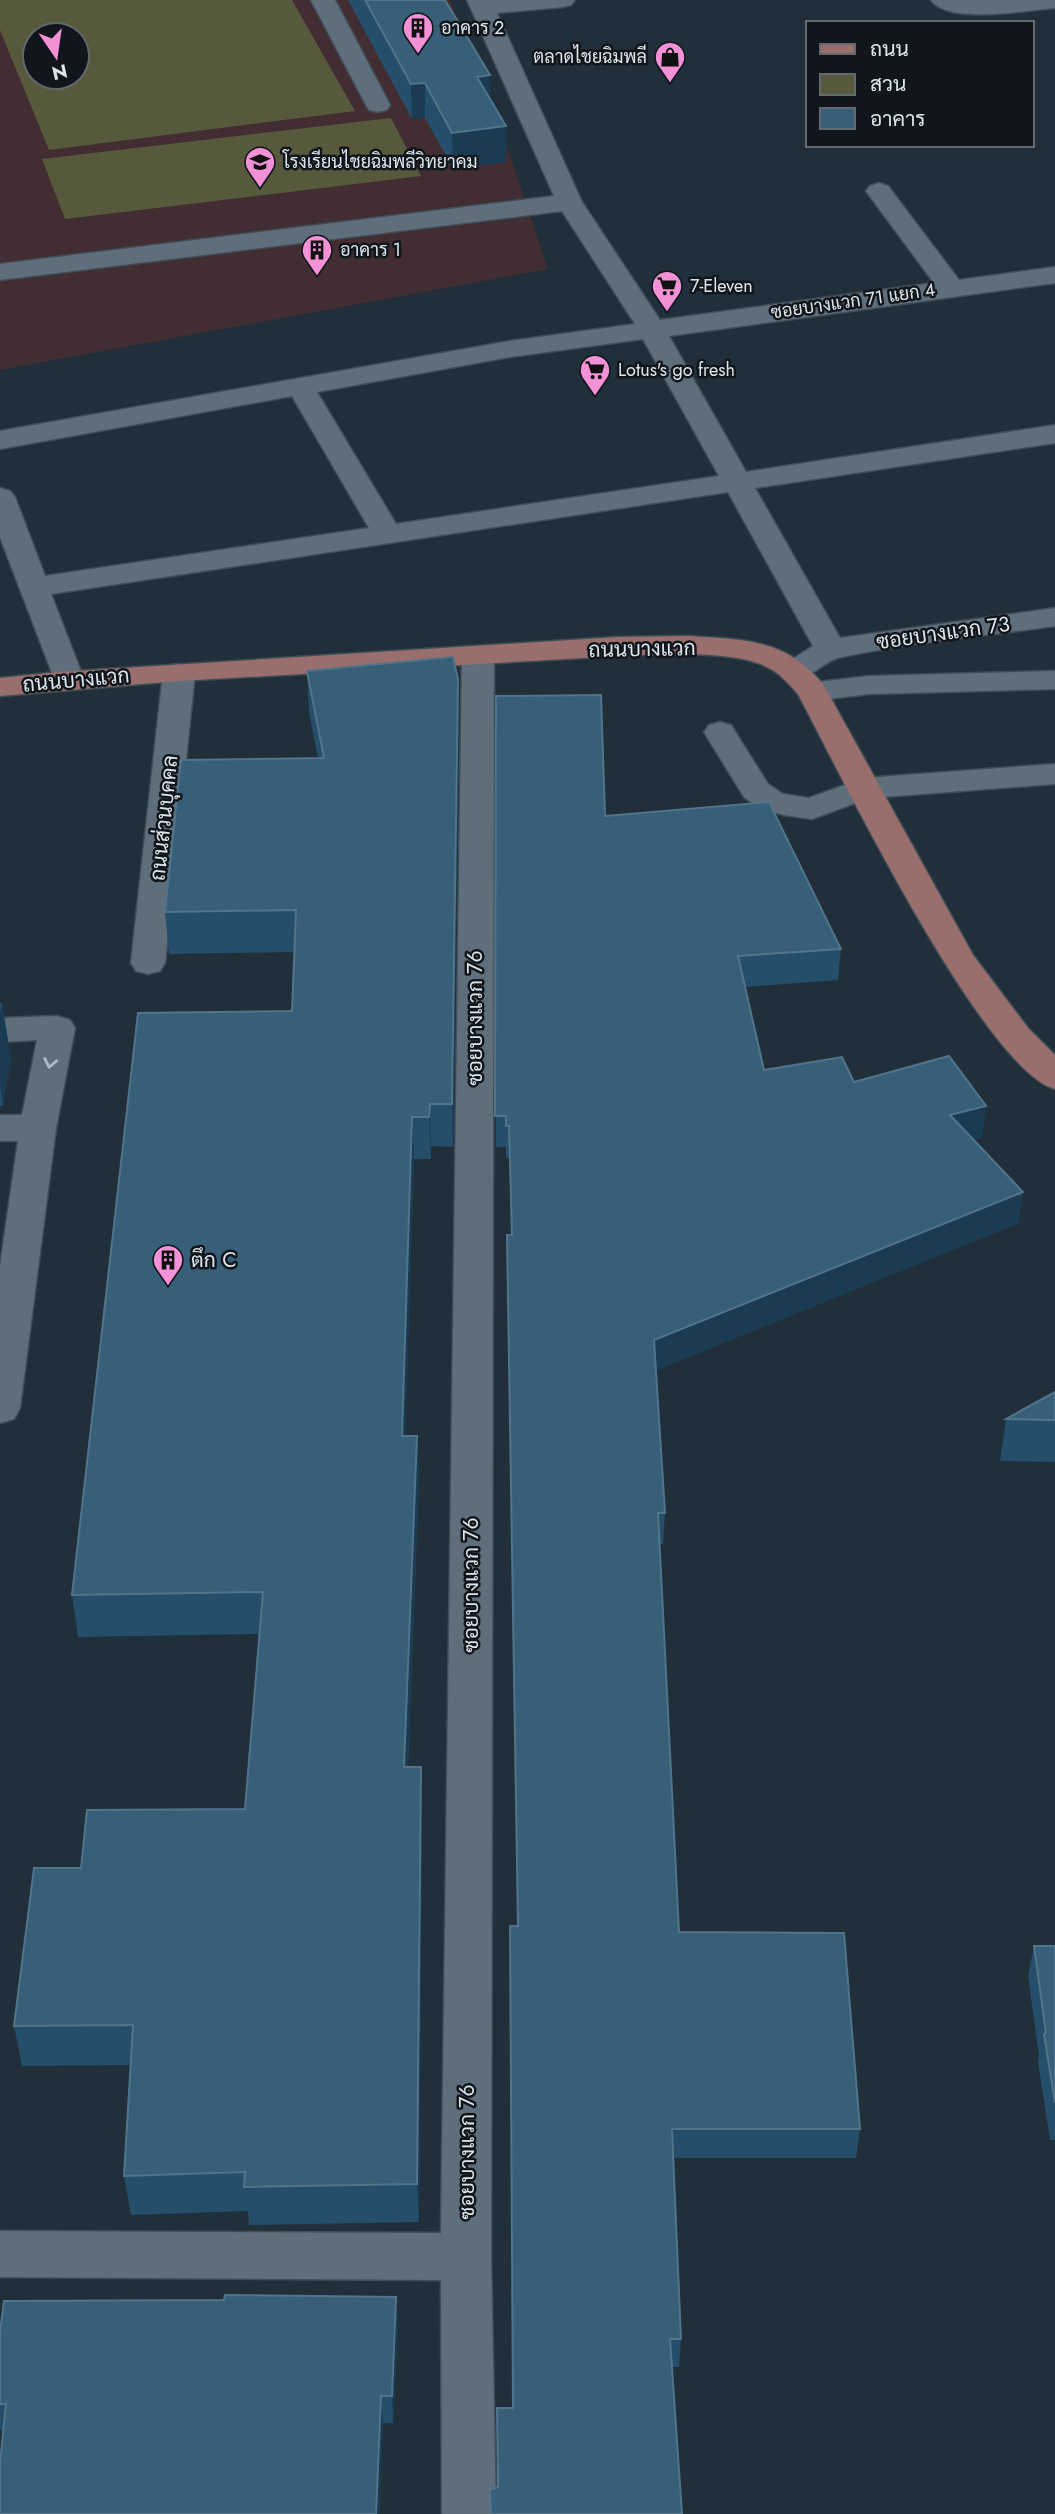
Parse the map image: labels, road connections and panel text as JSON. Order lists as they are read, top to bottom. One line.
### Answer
{"streets":{"main road":["ถนนบางแวก"],"street":["ซอยบางแวก 71 แยก 4","ซอยบางแวก 73","ถนนส่วนบุคคล","ซอยบางแวก 76"]},"crossings":[["ถนนบางแวก","ถนนส่วนบุคคล"],["ถนนบางแวก","ซอยบางแวก 76"]],"places":{"building":["อาคาร 2","อาคาร 1","ตึก C"],"shop":["ตลาดไชยฉิมพลี"],"school or university":["โรงเรียนไชยฉิมพลีวิทยาคม"],"supermarket":["7-Eleven","Lotus's go fresh"]},"legend":["ถนน","สวน","อาคาร"],"north":"bottom"}
